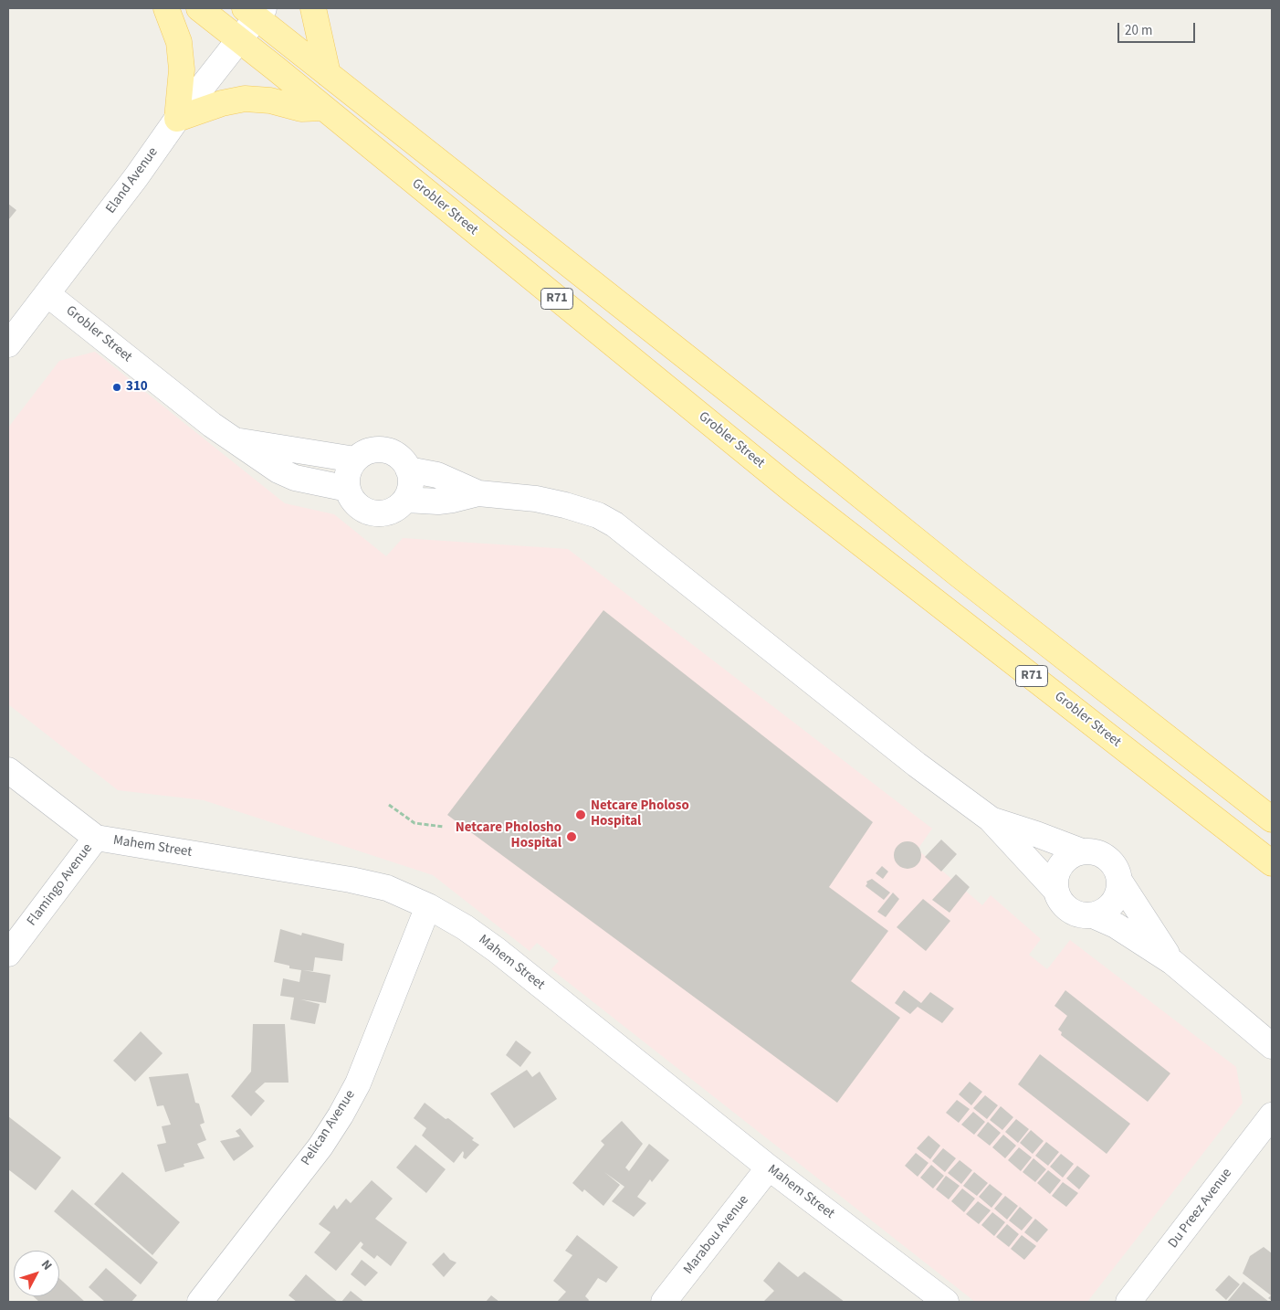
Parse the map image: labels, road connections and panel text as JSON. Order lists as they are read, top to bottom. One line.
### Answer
{"streets":{"main road":["Grobler Street","R71"],"street":["Eland Avenue","Mahem Street","Flamingo Avenue","Pelican Avenue","Du Preez Avenue","Marabou Avenue"]},"crossings":[["Eland Avenue","Grobler Street"],["Eland Avenue","R71"],["Mahem Street","Flamingo Avenue"],["Mahem Street","Pelican Avenue"],["Mahem Street","Marabou Avenue"]],"places":["310","Netcare Pholoso Hospital","Netcare Pholosho Hospital"],"scale_bar":"20 m","north":"top right"}
